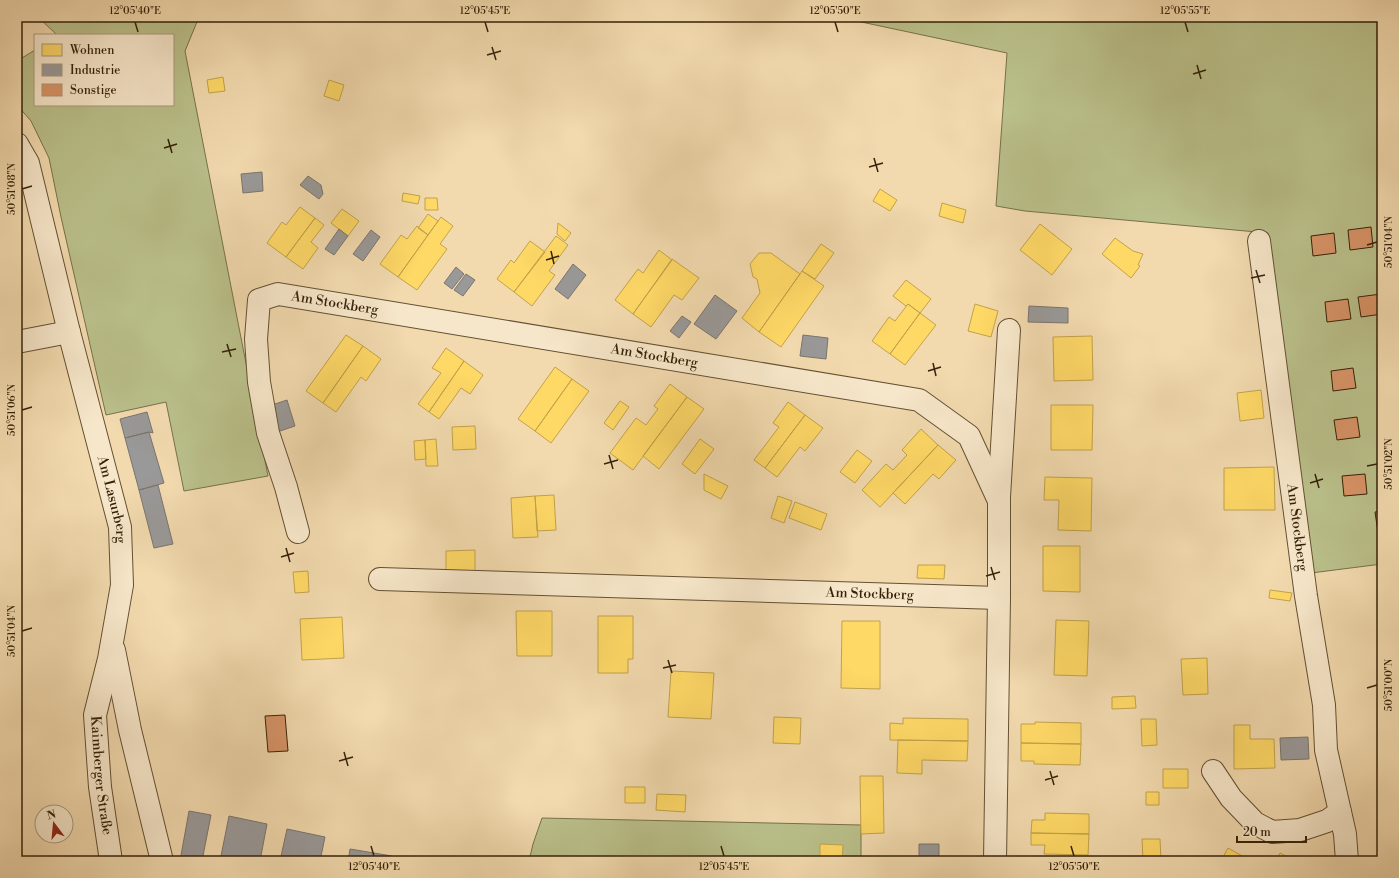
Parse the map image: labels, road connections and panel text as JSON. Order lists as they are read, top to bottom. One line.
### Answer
{"streets":{"street":["Am Stockberg","Am Lasurberg","Kaimberger Straße"]},"crossings":[["Am Lasurberg","Kaimberger Straße"]],"legend":["Wohnen","Industrie","Sonstige"],"scale_bar":"20 m","north":"top","coordinates":["12°05'40\"E","12°05'45\"E","12°05'50\"E","12°05'55\"E","50°51'08\"N","50°51'04\"N","50°51'06\"N","50°51'02\"N","50°51'00\"N"]}
